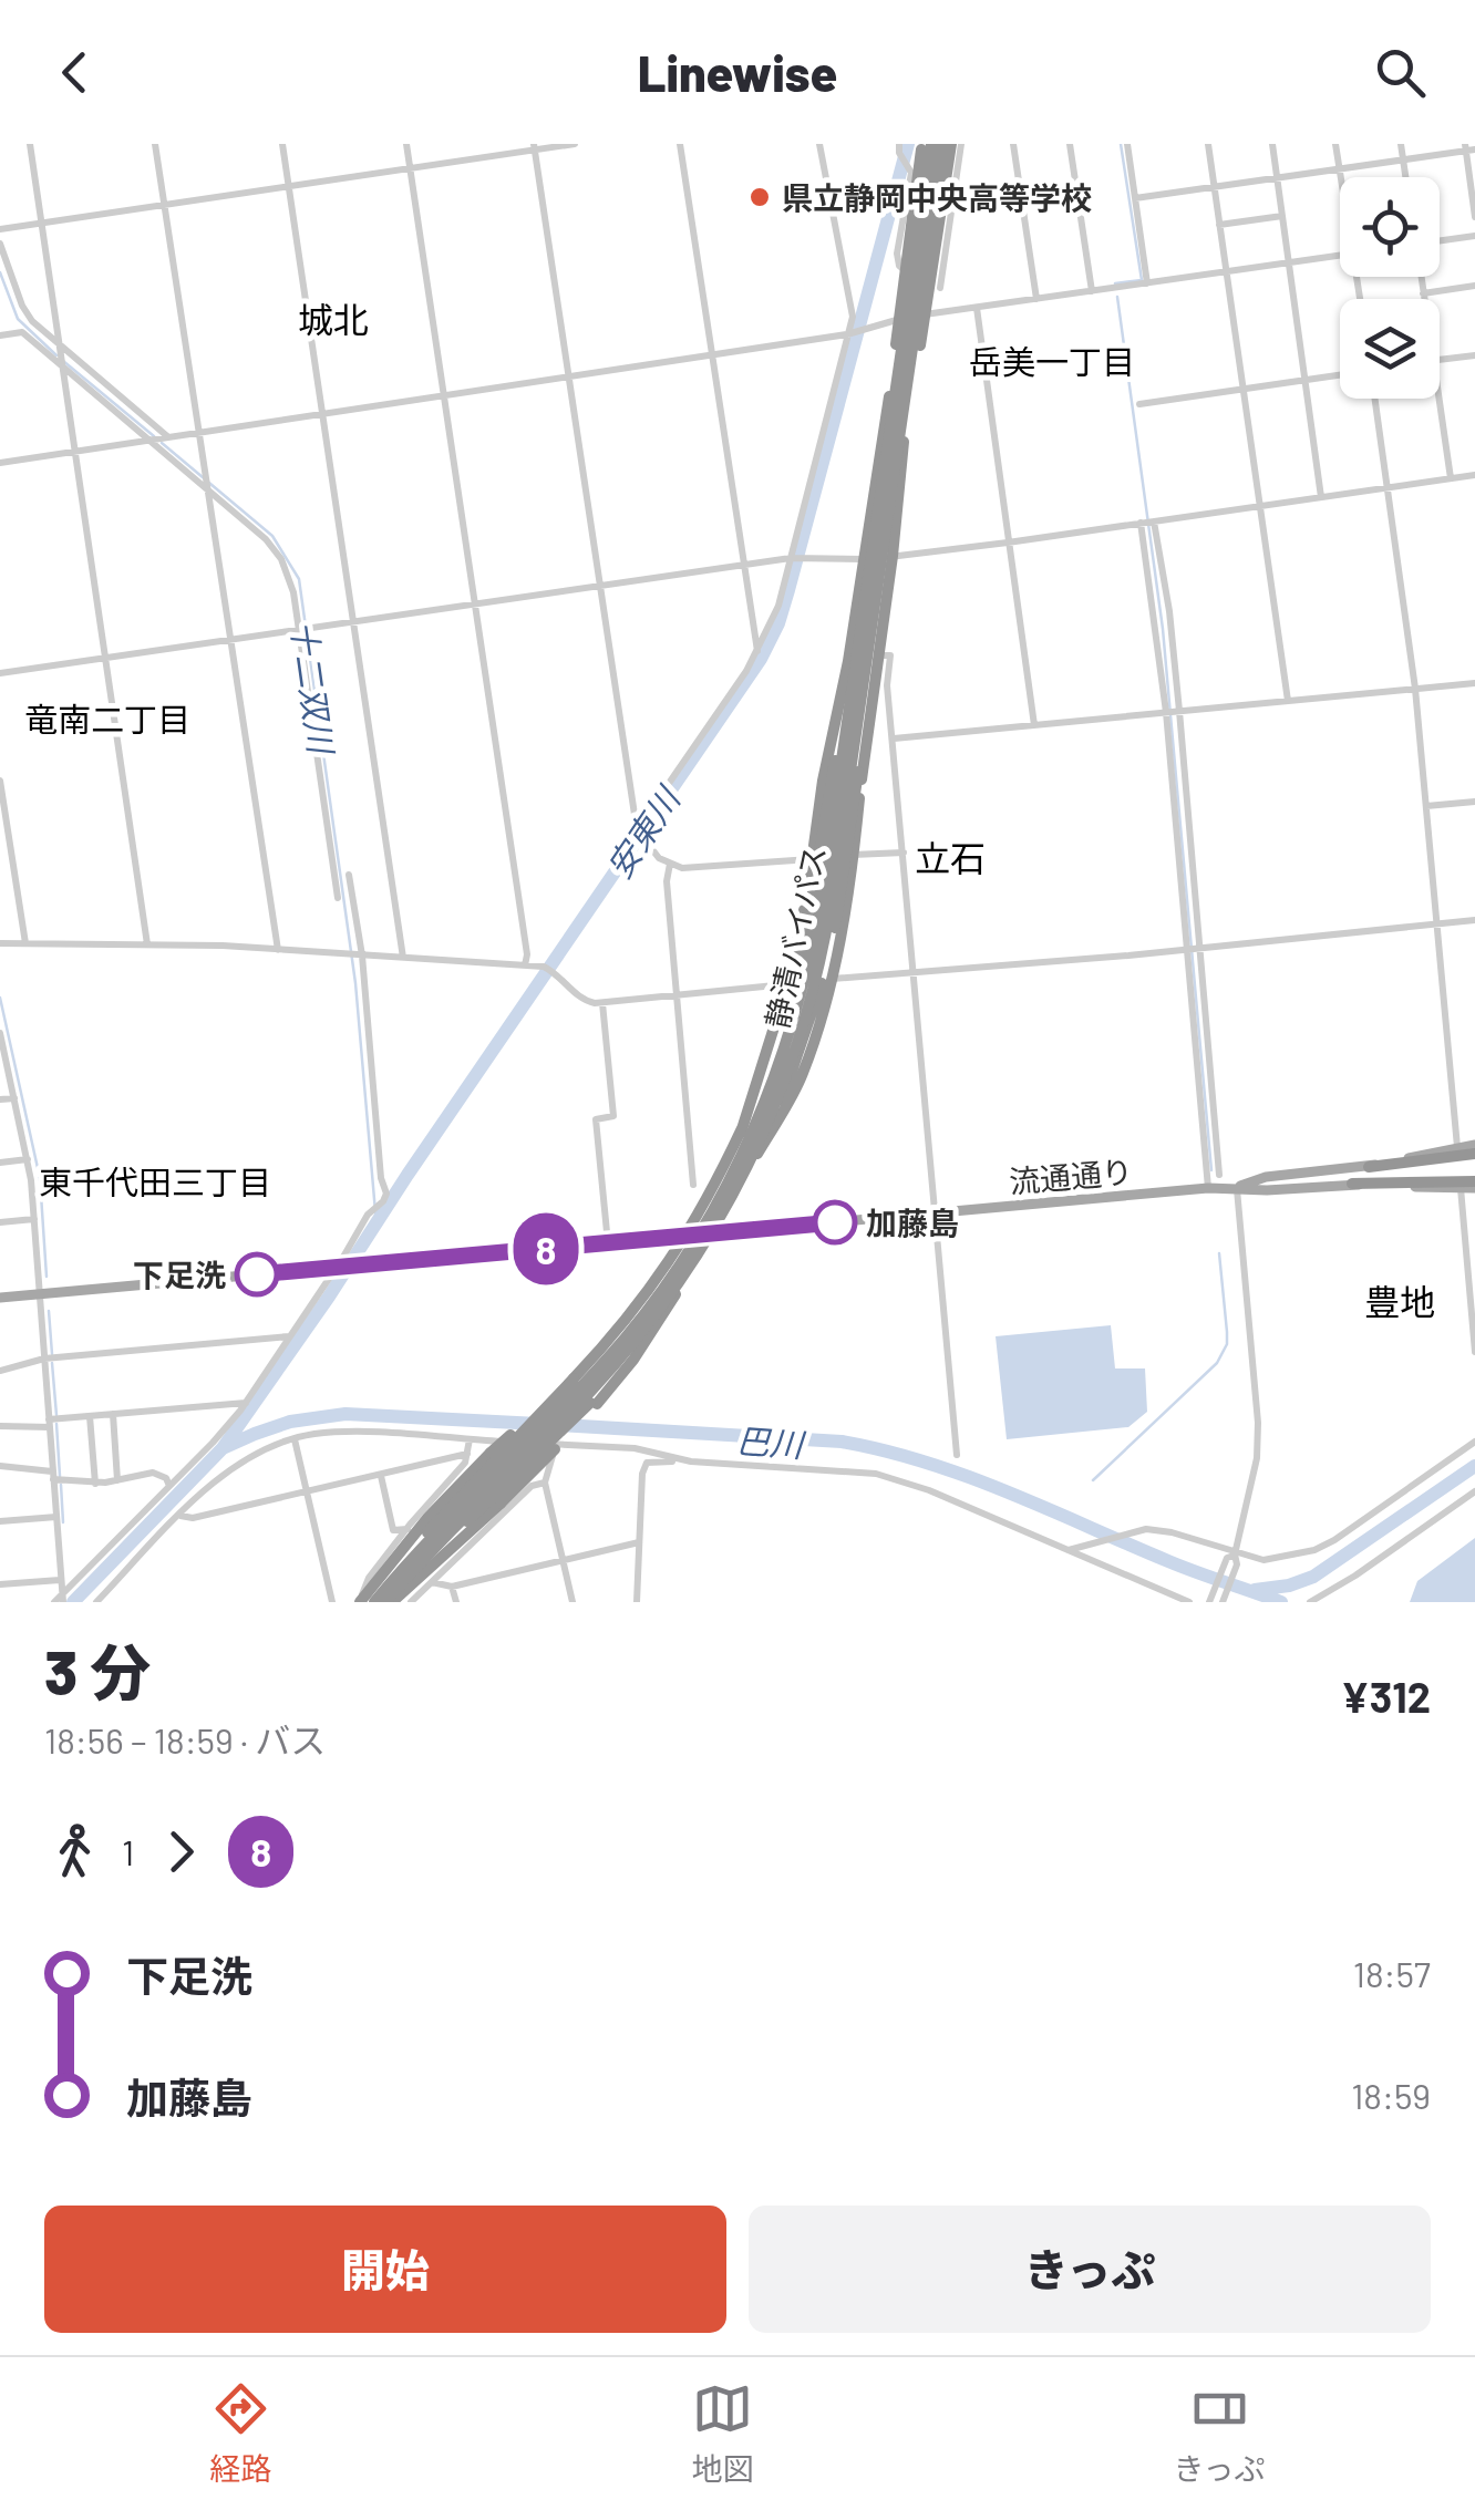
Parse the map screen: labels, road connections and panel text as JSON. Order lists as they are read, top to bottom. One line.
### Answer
{"streets":{"highway":["静清バイパス"],"main road":["流通通り"]},"districts":["城北","岳美一丁目","竜南二丁目","立石","東千代田三丁目","豊地"],"water":["十二双川","安東川","巴川"],"places":["県立静岡中央高等学校","加藤島","下足洗"],"lines":["bus line 8"],"page":{"header":"Linewise","on_map":"8","heading":["3 分","18:56 – 18:59 · バス","¥312"],"legs":["1","8"],"list":[{"name":"下足洗","value":"18:57"},{"name":"加藤島","value":"18:59"}],"buttons":["開始","きっぷ"],"tabs":["経路","地図","きっぷ"]}}
